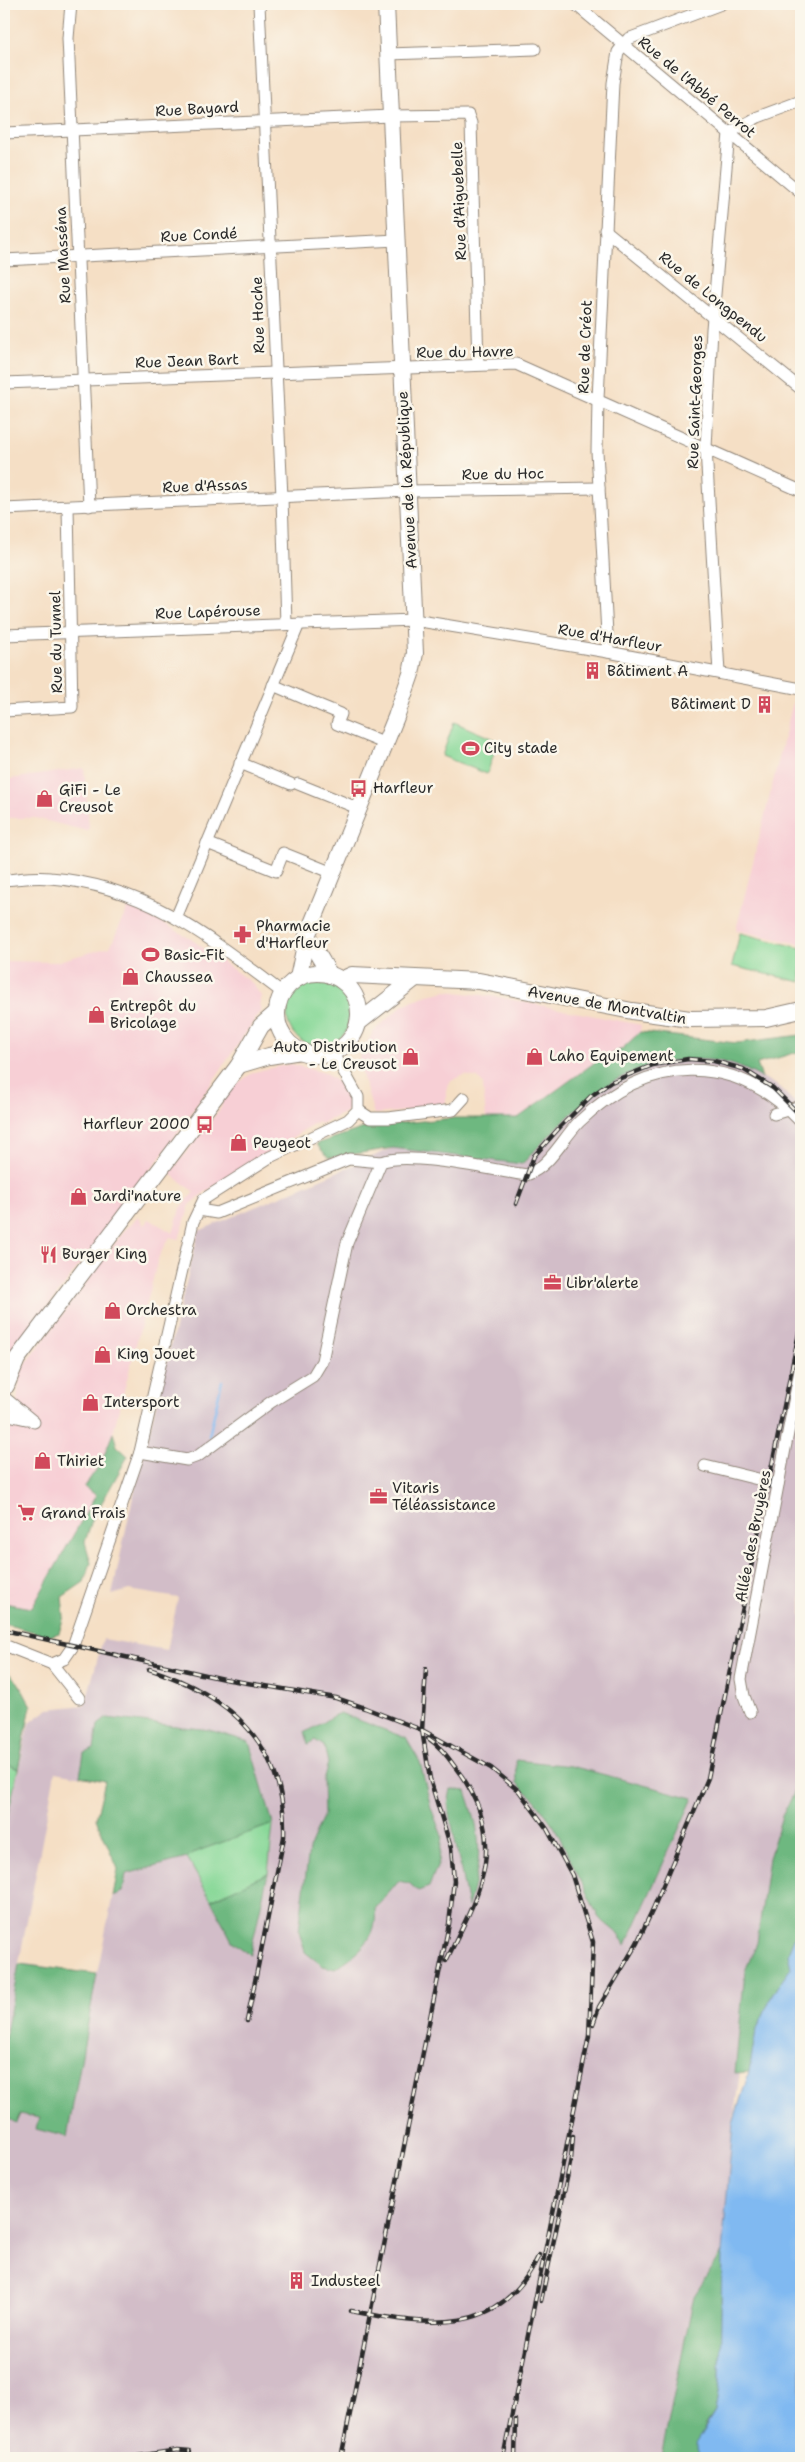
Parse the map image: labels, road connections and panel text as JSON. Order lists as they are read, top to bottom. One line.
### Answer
{"streets":{"street":["Rue de l'Abbé Perrot","Rue Bayard","Rue d'Aiguebelle","Rue Condé","Rue Masséna","Rue de Longpendu","Rue Hoche","Rue de Créot","Rue du Havre","Rue Jean Bart","Rue Saint-Georges","Rue du Hoc","Avenue de la République","Rue d'Assas","Rue Lapérouse","Rue d'Harfleur","Rue du Tunnel","Avenue de Montvaltin","Allée des Bruyères"]},"crossings":[["Rue de l'Abbé Perrot","Rue de Créot"],["Rue de l'Abbé Perrot","Rue Saint-Georges"],["Rue Bayard","Rue d'Aiguebelle"],["Rue Bayard","Rue Masséna"],["Rue Bayard","Rue Hoche"],["Rue Bayard","Avenue de la République"],["Rue d'Aiguebelle","Rue du Havre"],["Rue d'Aiguebelle","Avenue de la République"],["Rue Condé","Rue Masséna"],["Rue Condé","Rue Hoche"],["Rue Condé","Avenue de la République"],["Rue Masséna","Rue Jean Bart"],["Rue Masséna","Rue d'Assas"],["Rue de Longpendu","Rue de Créot"],["Rue de Longpendu","Rue Saint-Georges"],["Rue Hoche","Rue Jean Bart"],["Rue Hoche","Rue d'Assas"],["Rue Hoche","Rue Lapérouse"],["Rue de Créot","Rue du Havre"],["Rue de Créot","Rue du Hoc"],["Rue de Créot","Rue d'Harfleur"],["Rue du Havre","Rue Jean Bart"],["Rue du Havre","Rue Saint-Georges"],["Rue du Havre","Avenue de la République"],["Rue Jean Bart","Avenue de la République"],["Rue Saint-Georges","Rue d'Harfleur"],["Rue du Hoc","Avenue de la République"],["Rue du Hoc","Rue d'Assas"],["Avenue de la République","Rue d'Assas"],["Avenue de la République","Rue Lapérouse"],["Avenue de la République","Rue d'Harfleur"],["Avenue de la République","Avenue de Montvaltin"],["Rue d'Assas","Rue du Tunnel"],["Rue Lapérouse","Rue d'Harfleur"],["Rue Lapérouse","Rue du Tunnel"]],"places":{"building":["Bâtiment A","Bâtiment D","Industeel"],"sports":["City stade","Basic-Fit"],"bus stop":["Harfleur","Harfleur 2000"],"shop":["GiFi - Le Creusot","Chaussea","Entrepôt du Bricolage","Auto Distribution - Le Creusot","Laho Equipement","Peugeot","Jardi'nature","Orchestra","King Jouet","Intersport","Thiriet"],"pharmacy":["Pharmacie d'Harfleur"],"restaurant":["Burger King"],"office":["Libr'alerte","Vitaris Téléassistance"],"supermarket":["Grand Frais"]}}
